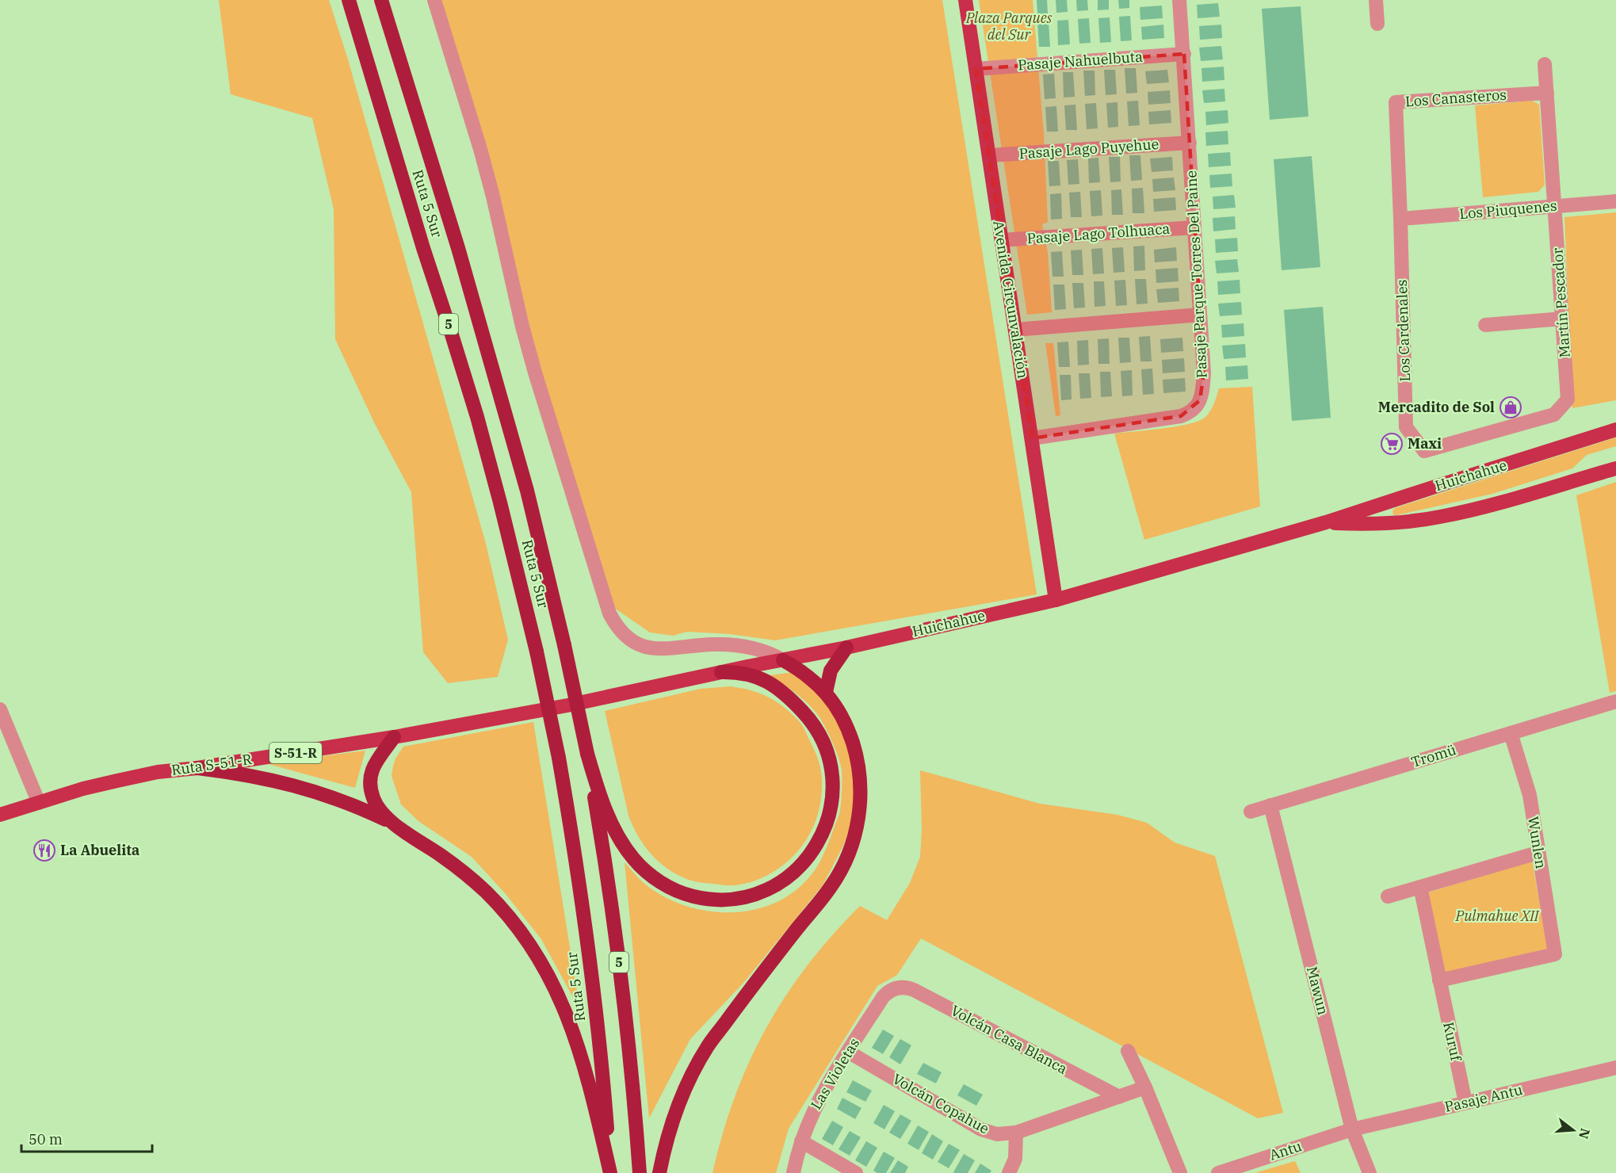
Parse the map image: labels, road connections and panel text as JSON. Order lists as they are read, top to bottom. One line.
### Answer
{"streets":{"highway":["Ruta 5 Sur","5"],"main road":["Avenida Circunvalación","Huichahue","S-51-R","Ruta S-51-R"],"street":["Pasaje Nahuelbuta","Los Canasteros","Pasaje Lago Puyehue","Los Piuquenes","Pasaje Lago Tolhuaca","Pasaje Parque Torres Del Paine","Martín Pescador","Los Cardenales","Tromü","Wunlen","Mawun","Volcán Casa Blanca","Kuruf","Las Violetas","Pasaje Antu","Volcán Copahue","Antu"]},"crossings":[["Pasaje Nahuelbuta","Pasaje Parque Torres Del Paine"],["Pasaje Nahuelbuta","Avenida Circunvalación"],["Los Canasteros","Los Piuquenes"],["Los Canasteros","Los Cardenales"],["Pasaje Lago Puyehue","Pasaje Parque Torres Del Paine"],["Pasaje Lago Puyehue","Avenida Circunvalación"],["Los Piuquenes","Martín Pescador"],["Los Piuquenes","Los Cardenales"],["Pasaje Lago Tolhuaca","Pasaje Parque Torres Del Paine"],["Pasaje Lago Tolhuaca","Avenida Circunvalación"],["Pasaje Parque Torres Del Paine","Avenida Circunvalación"],["Avenida Circunvalación","Huichahue"],["Martín Pescador","Los Cardenales"],["Huichahue","Ruta S-51-R"],["Tromü","Wunlen"],["Tromü","Mawun"],["Wunlen","Kuruf"],["Mawun","Pasaje Antu"],["Mawun","Antu"],["Volcán Casa Blanca","Las Violetas"],["Volcán Casa Blanca","Volcán Copahue"],["Kuruf","Pasaje Antu"],["Las Violetas","Volcán Copahue"],["Pasaje Antu","Antu"]],"parks":["Plaza Parques del Sur","Pulmahue XII"],"places":{"shop":["Mercadito de Sol"],"supermarket":["Maxi"],"restaurant":["La Abuelita"]},"scale_bar":"50 m","north":"right"}
